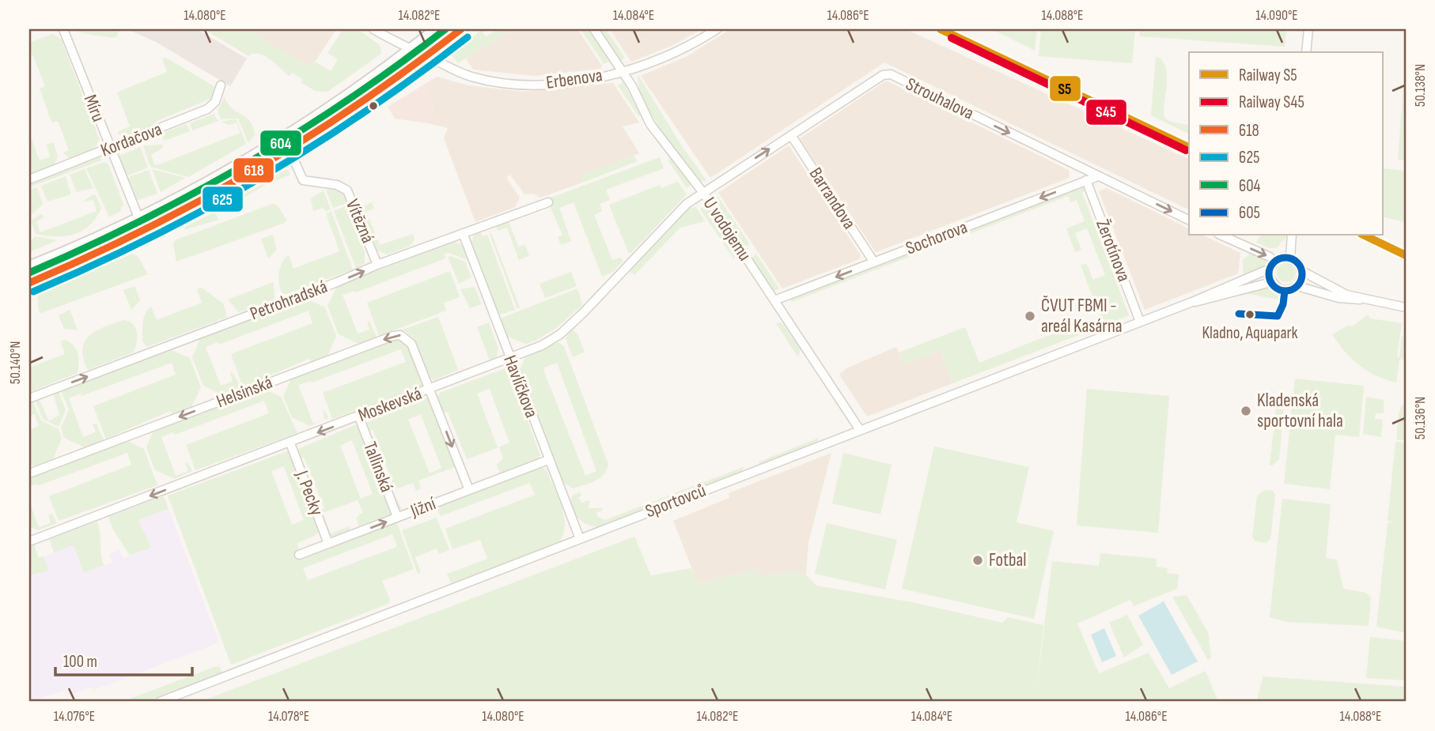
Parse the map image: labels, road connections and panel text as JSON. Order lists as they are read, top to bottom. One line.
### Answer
{"streets":{"street":["Erbenova","Strouhalova","Míru","Kordačova","Barrandova","Vítězná","U vodojemu","Sochorova","Žerotínova","Petrohradská","Havlíčkova","Helsinská","Moskevská","Tallinská","J. Pecky","Sportovců","Jižní"]},"crossings":[["Erbenova","U vodojemu"],["Strouhalova","Barrandova"],["Strouhalova","U vodojemu"],["Strouhalova","Sochorova"],["Strouhalova","Moskevská"],["Míru","Kordačova"],["Barrandova","Sochorova"],["Vítězná","Petrohradská"],["U vodojemu","Sochorova"],["U vodojemu","Moskevská"],["U vodojemu","Sportovců"],["Sochorova","Žerotínova"],["Žerotínova","Sportovců"],["Petrohradská","Havlíčkova"],["Havlíčkova","Moskevská"],["Havlíčkova","Sportovců"],["Havlíčkova","Jižní"],["Helsinská","Moskevská"],["Moskevská","Tallinská"],["Moskevská","J. Pecky"],["Tallinská","Jižní"],["J. Pecky","Jižní"]],"one_way":["Strouhalova","Sochorova","Petrohradská","Helsinská","Moskevská"],"places":["Kladno, Aquapark","ČVUT FBMI - areál Kasárna","Kladenská sportovní hala","Fotbal"],"lines":["rail line S5","transit line 618","transit line 604","transit line 625","rail line S45","transit line 605"],"legend":["Railway S5","Railway S45","618","625","604","605"],"scale_bar":"100 m","coordinates":["14.080°E","14.082°E","14.084°E","14.086°E","14.088°E","14.090°E","50.138°N","50.140°N","50.136°N","14.076°E","14.078°E"]}
